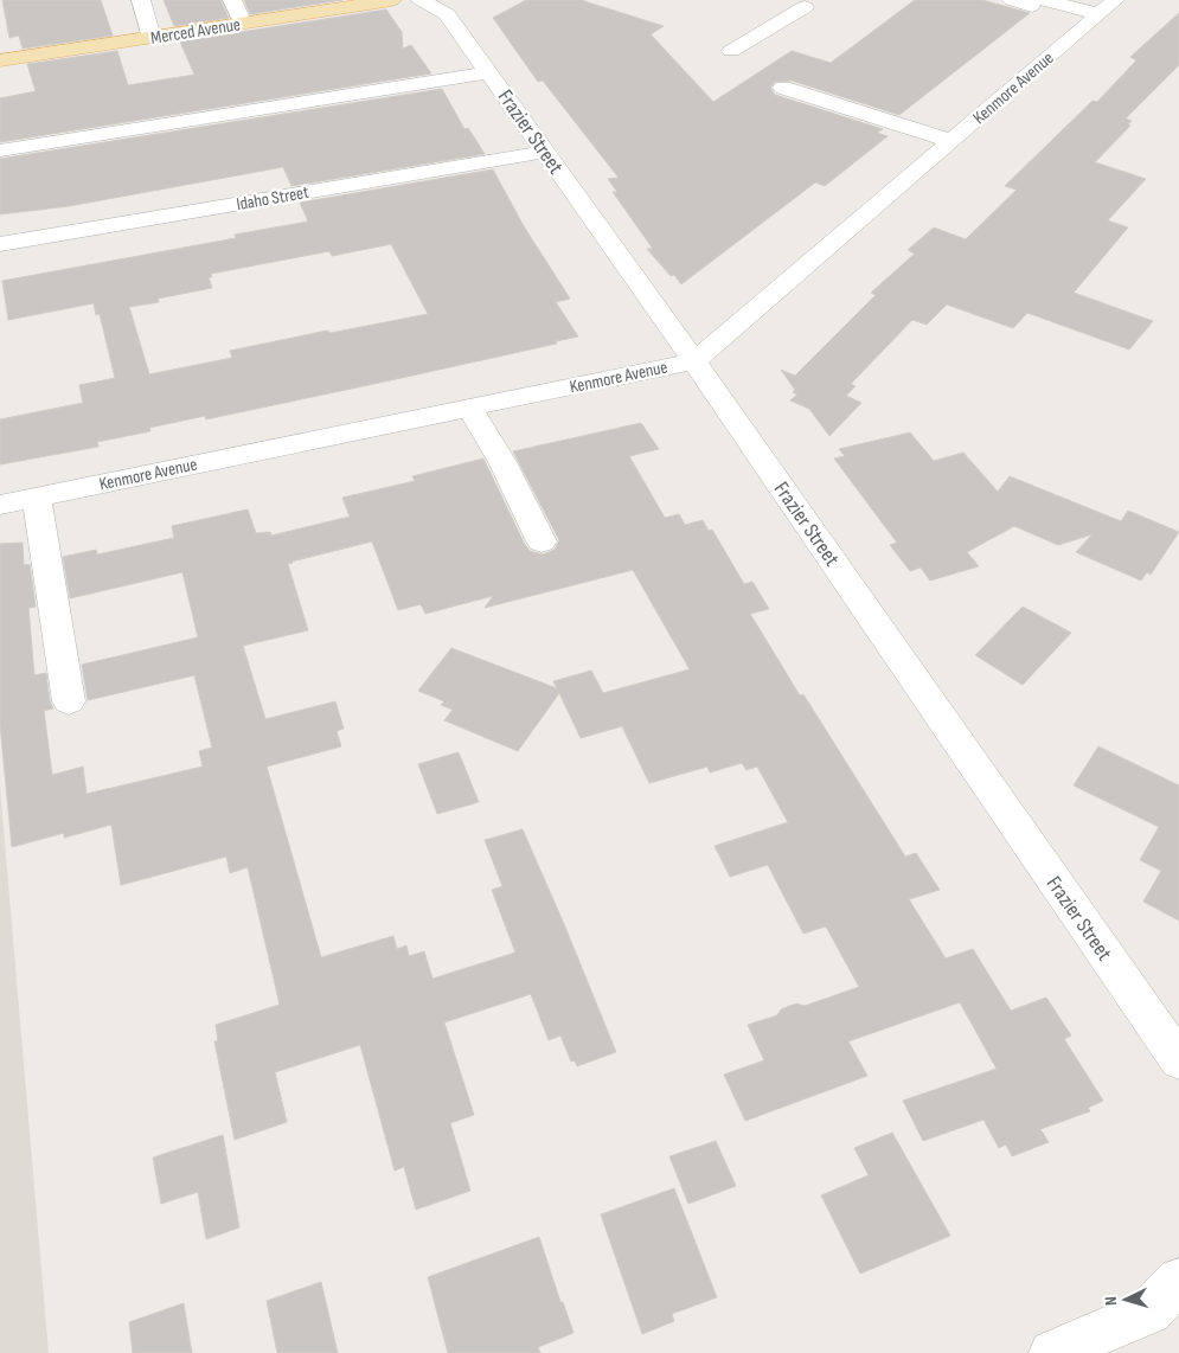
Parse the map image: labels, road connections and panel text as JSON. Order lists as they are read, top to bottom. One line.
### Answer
{"streets":{"main road":["Merced Avenue"],"street":["Kenmore Avenue","Frazier Street","Idaho Street"]},"crossings":[["Kenmore Avenue","Frazier Street"],["Frazier Street","Idaho Street"]],"north":"left"}
